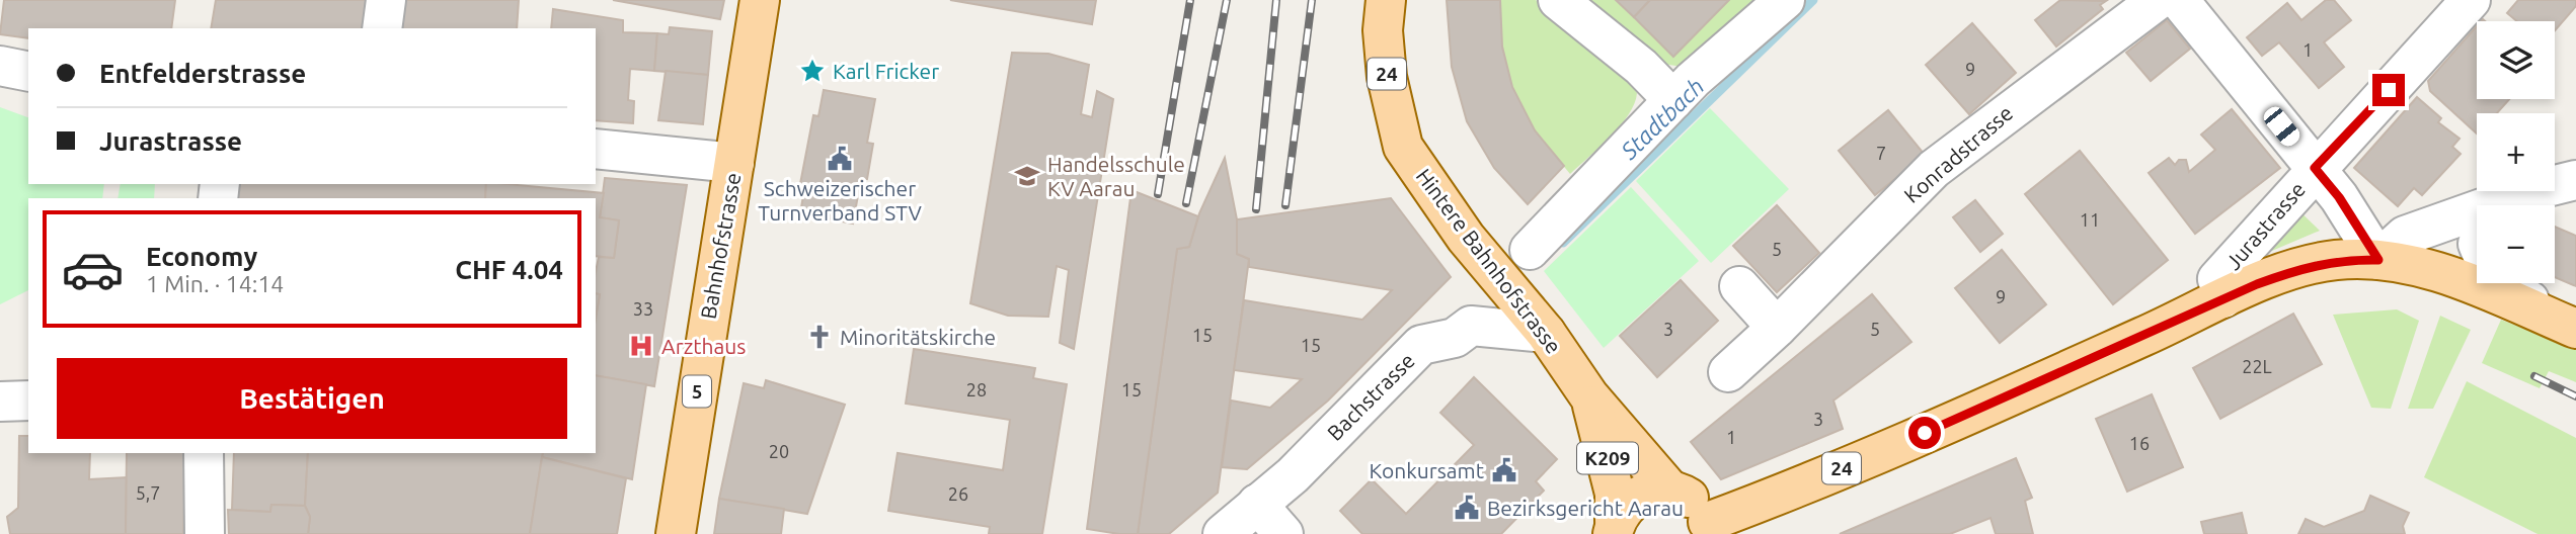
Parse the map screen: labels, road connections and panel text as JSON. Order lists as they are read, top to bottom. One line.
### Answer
{"streets":{"main road":["24","Bahnhofstrasse","Hintere Bahnhofstrasse","5","K209"],"street":["Konradstrasse","Jurastrasse","Bachstrasse"]},"crossings":[["24","Jurastrasse"],["24","Hintere Bahnhofstrasse"],["Hintere Bahnhofstrasse","Bachstrasse"],["Hintere Bahnhofstrasse","K209"]],"water":["Stadtbach"],"places":{"place":["Karl Fricker"],"public building":["Schweizerischer Turnverband STV","Konkursamt","Bezirksgericht Aarau"],"school or university":["Handelsschule KV Aarau"],"church":["Minoritätskirche"],"hospital":["Arzthaus"]},"house_numbers":["1","9","7","11","5","9","33","3","5","15","15","22L","28","15","3","1","16","20","5,7","26"],"page":{"map_buttons":["+","−"],"banner":["Entfelderstrasse","Jurastrasse"],"list":[{"name":"Economy","note":"1 Min. · 14:14","value":"CHF 4.04"}],"buttons":"Bestätigen"}}
